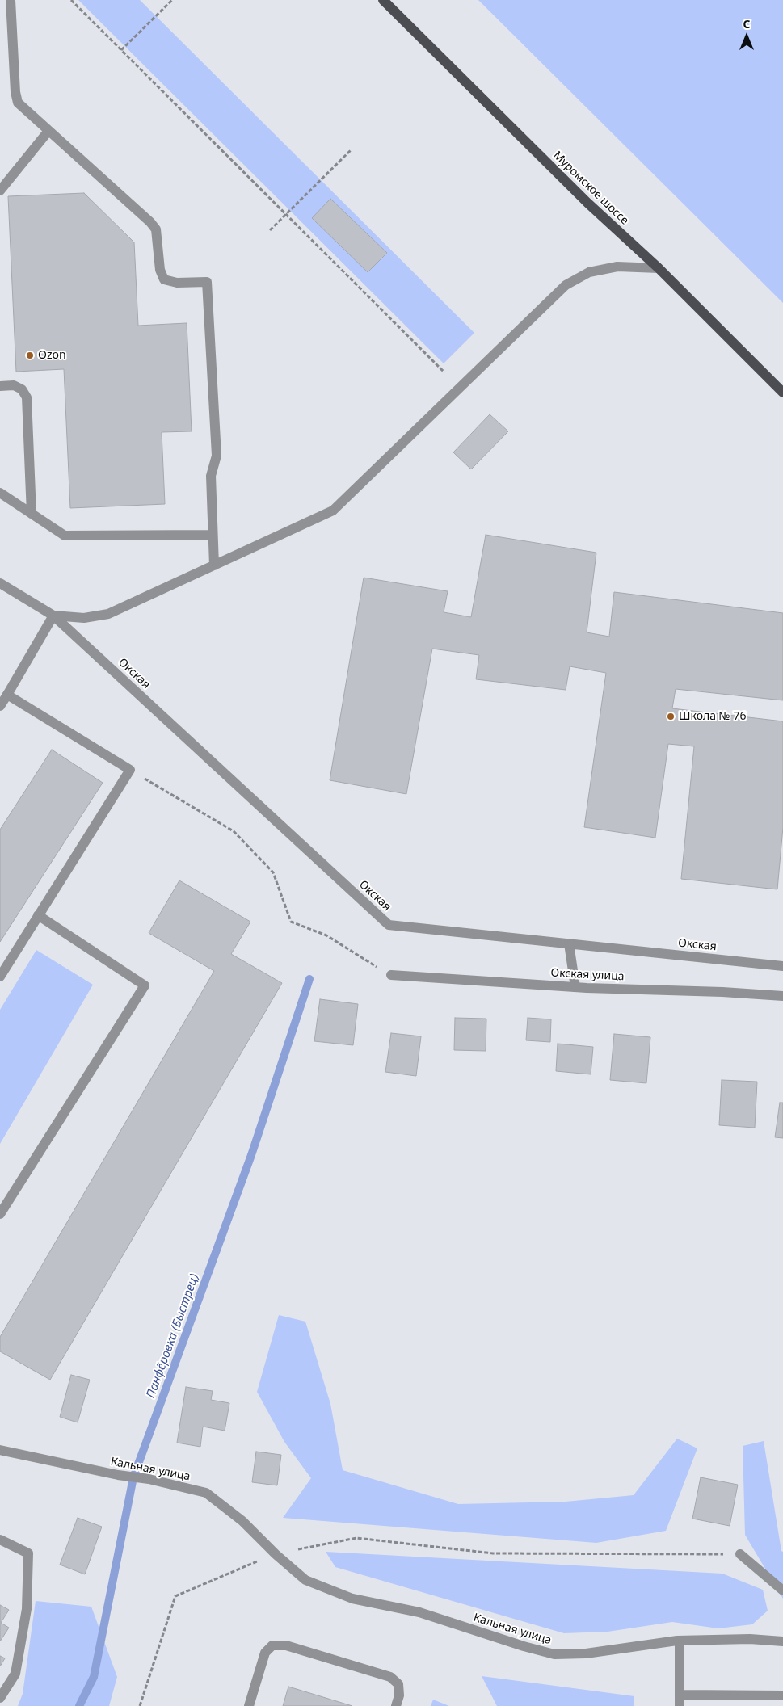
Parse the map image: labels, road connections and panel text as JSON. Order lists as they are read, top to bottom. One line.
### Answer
{"streets":{"main road":["Муромское шоссе"],"street":["Окская","Окская улица","Кальная улица"]},"water":["Панфёровка (Быстрец)"],"places":["Ozon","Школа № 76"],"north":"top"}
